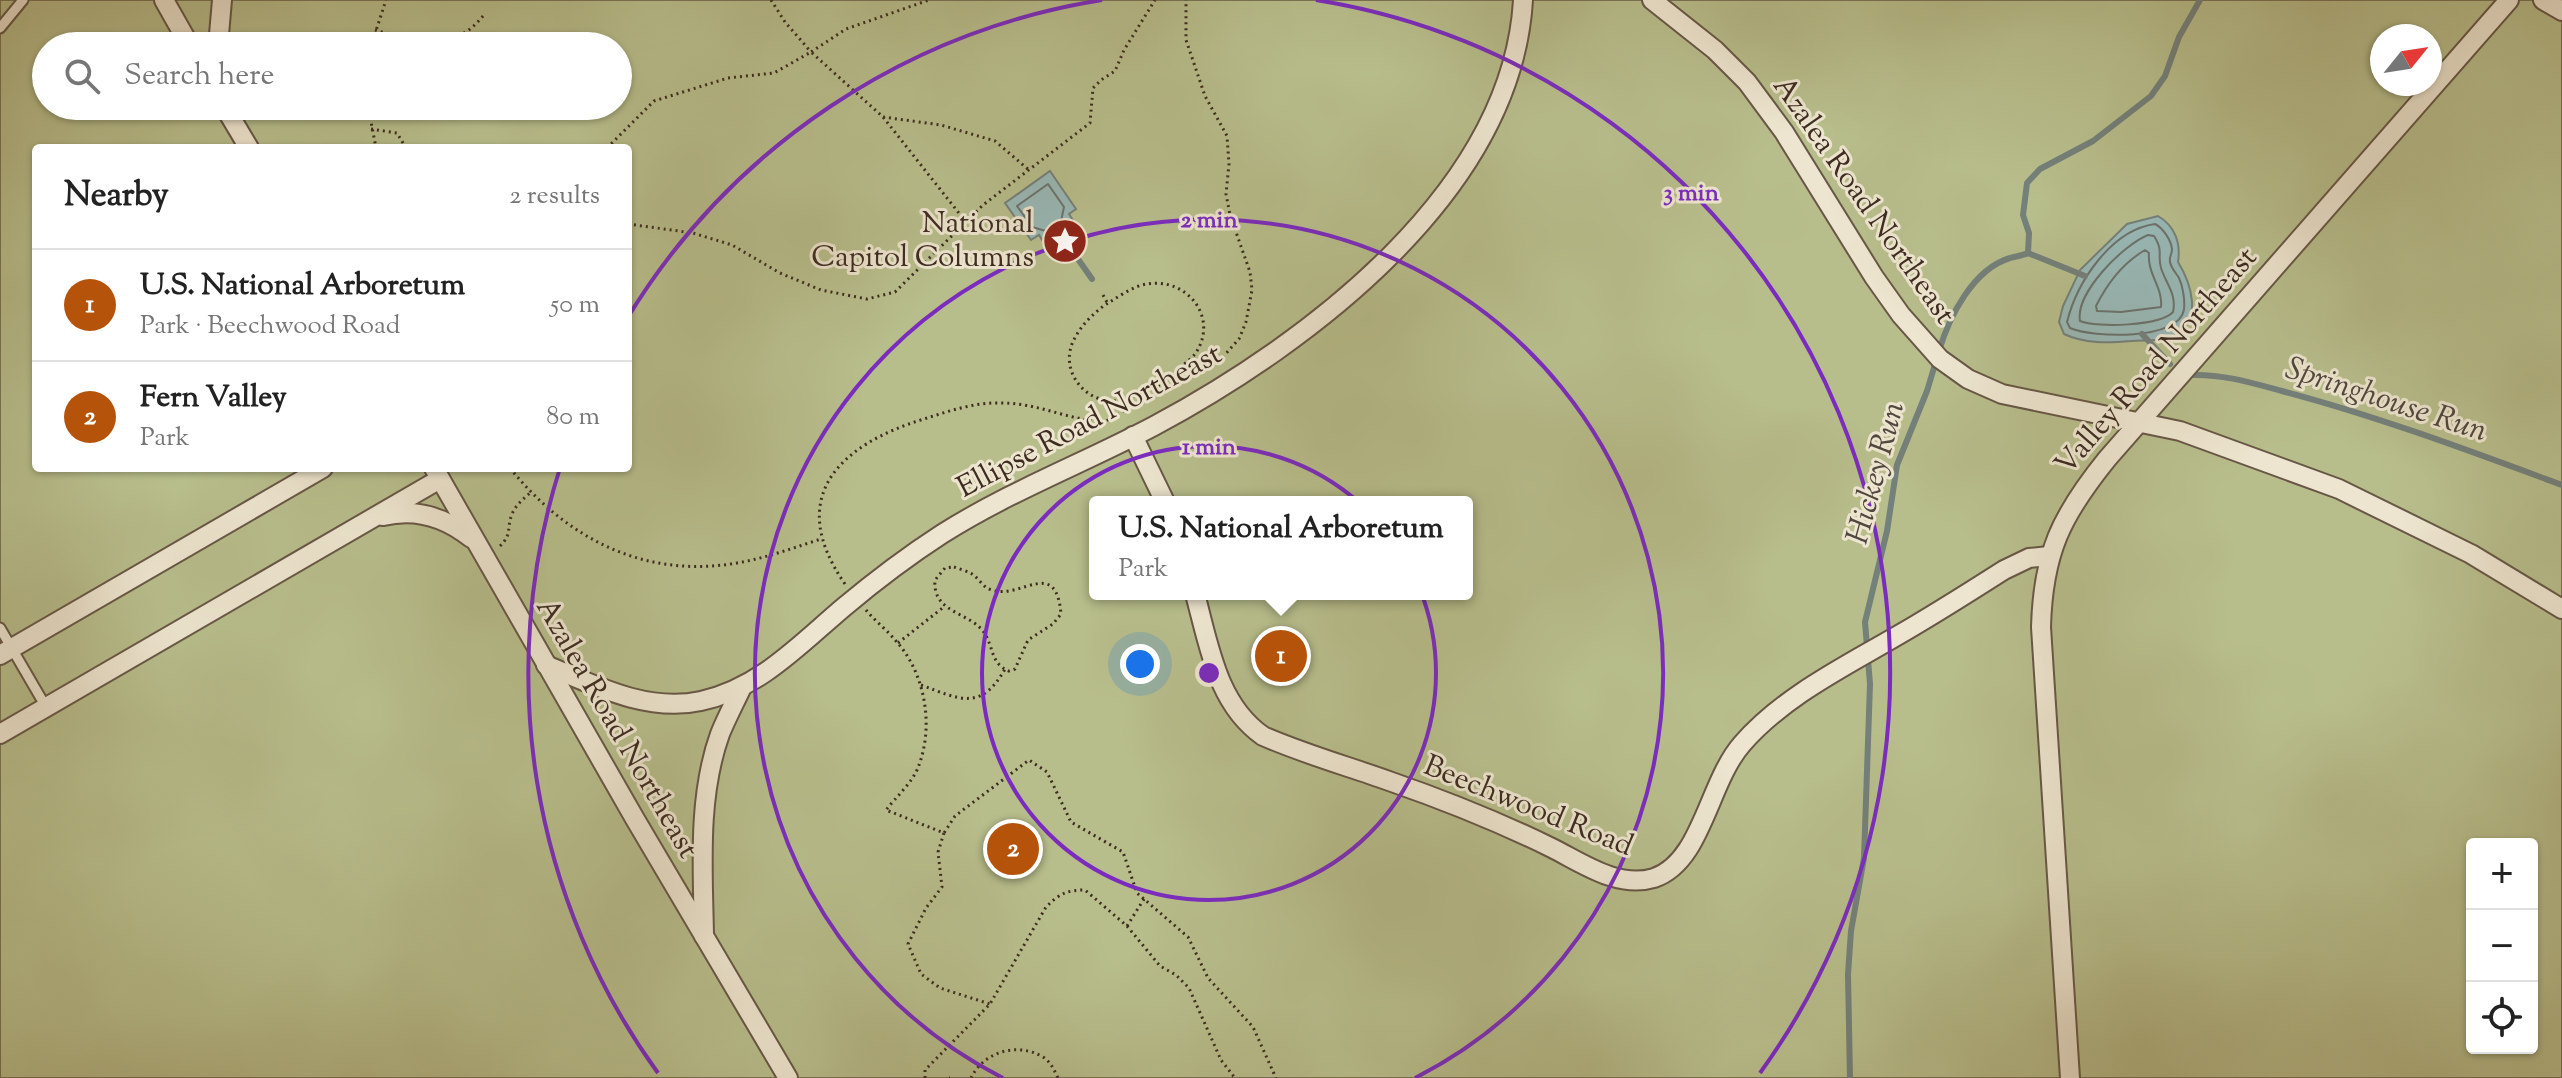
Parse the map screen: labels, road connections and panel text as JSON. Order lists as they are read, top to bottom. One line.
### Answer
{"streets":{"street":["Azalea Road Northeast","Valley Road Northeast","Ellipse Road Northeast","Beechwood Road"]},"crossings":[["Azalea Road Northeast","Valley Road Northeast"],["Azalea Road Northeast","Ellipse Road Northeast"],["Valley Road Northeast","Beechwood Road"]],"water":["Springhouse Run","Hickey Run"],"places":{"place":["National Capitol Columns"]},"north":"top right","page":{"search":"Search here","heading":["Nearby","2 results"],"list":[{"mark":"1","name":"U.S. National Arboretum","note":"Park · Beechwood Road","value":"50 m"},{"mark":"2","name":"Fern Valley","note":"Park","value":"80 m"}],"popup":["U.S. National Arboretum","Park"],"pins":["1","2"],"map_buttons":["+","−"]},"rings":["3 min","2 min","1 min"]}
